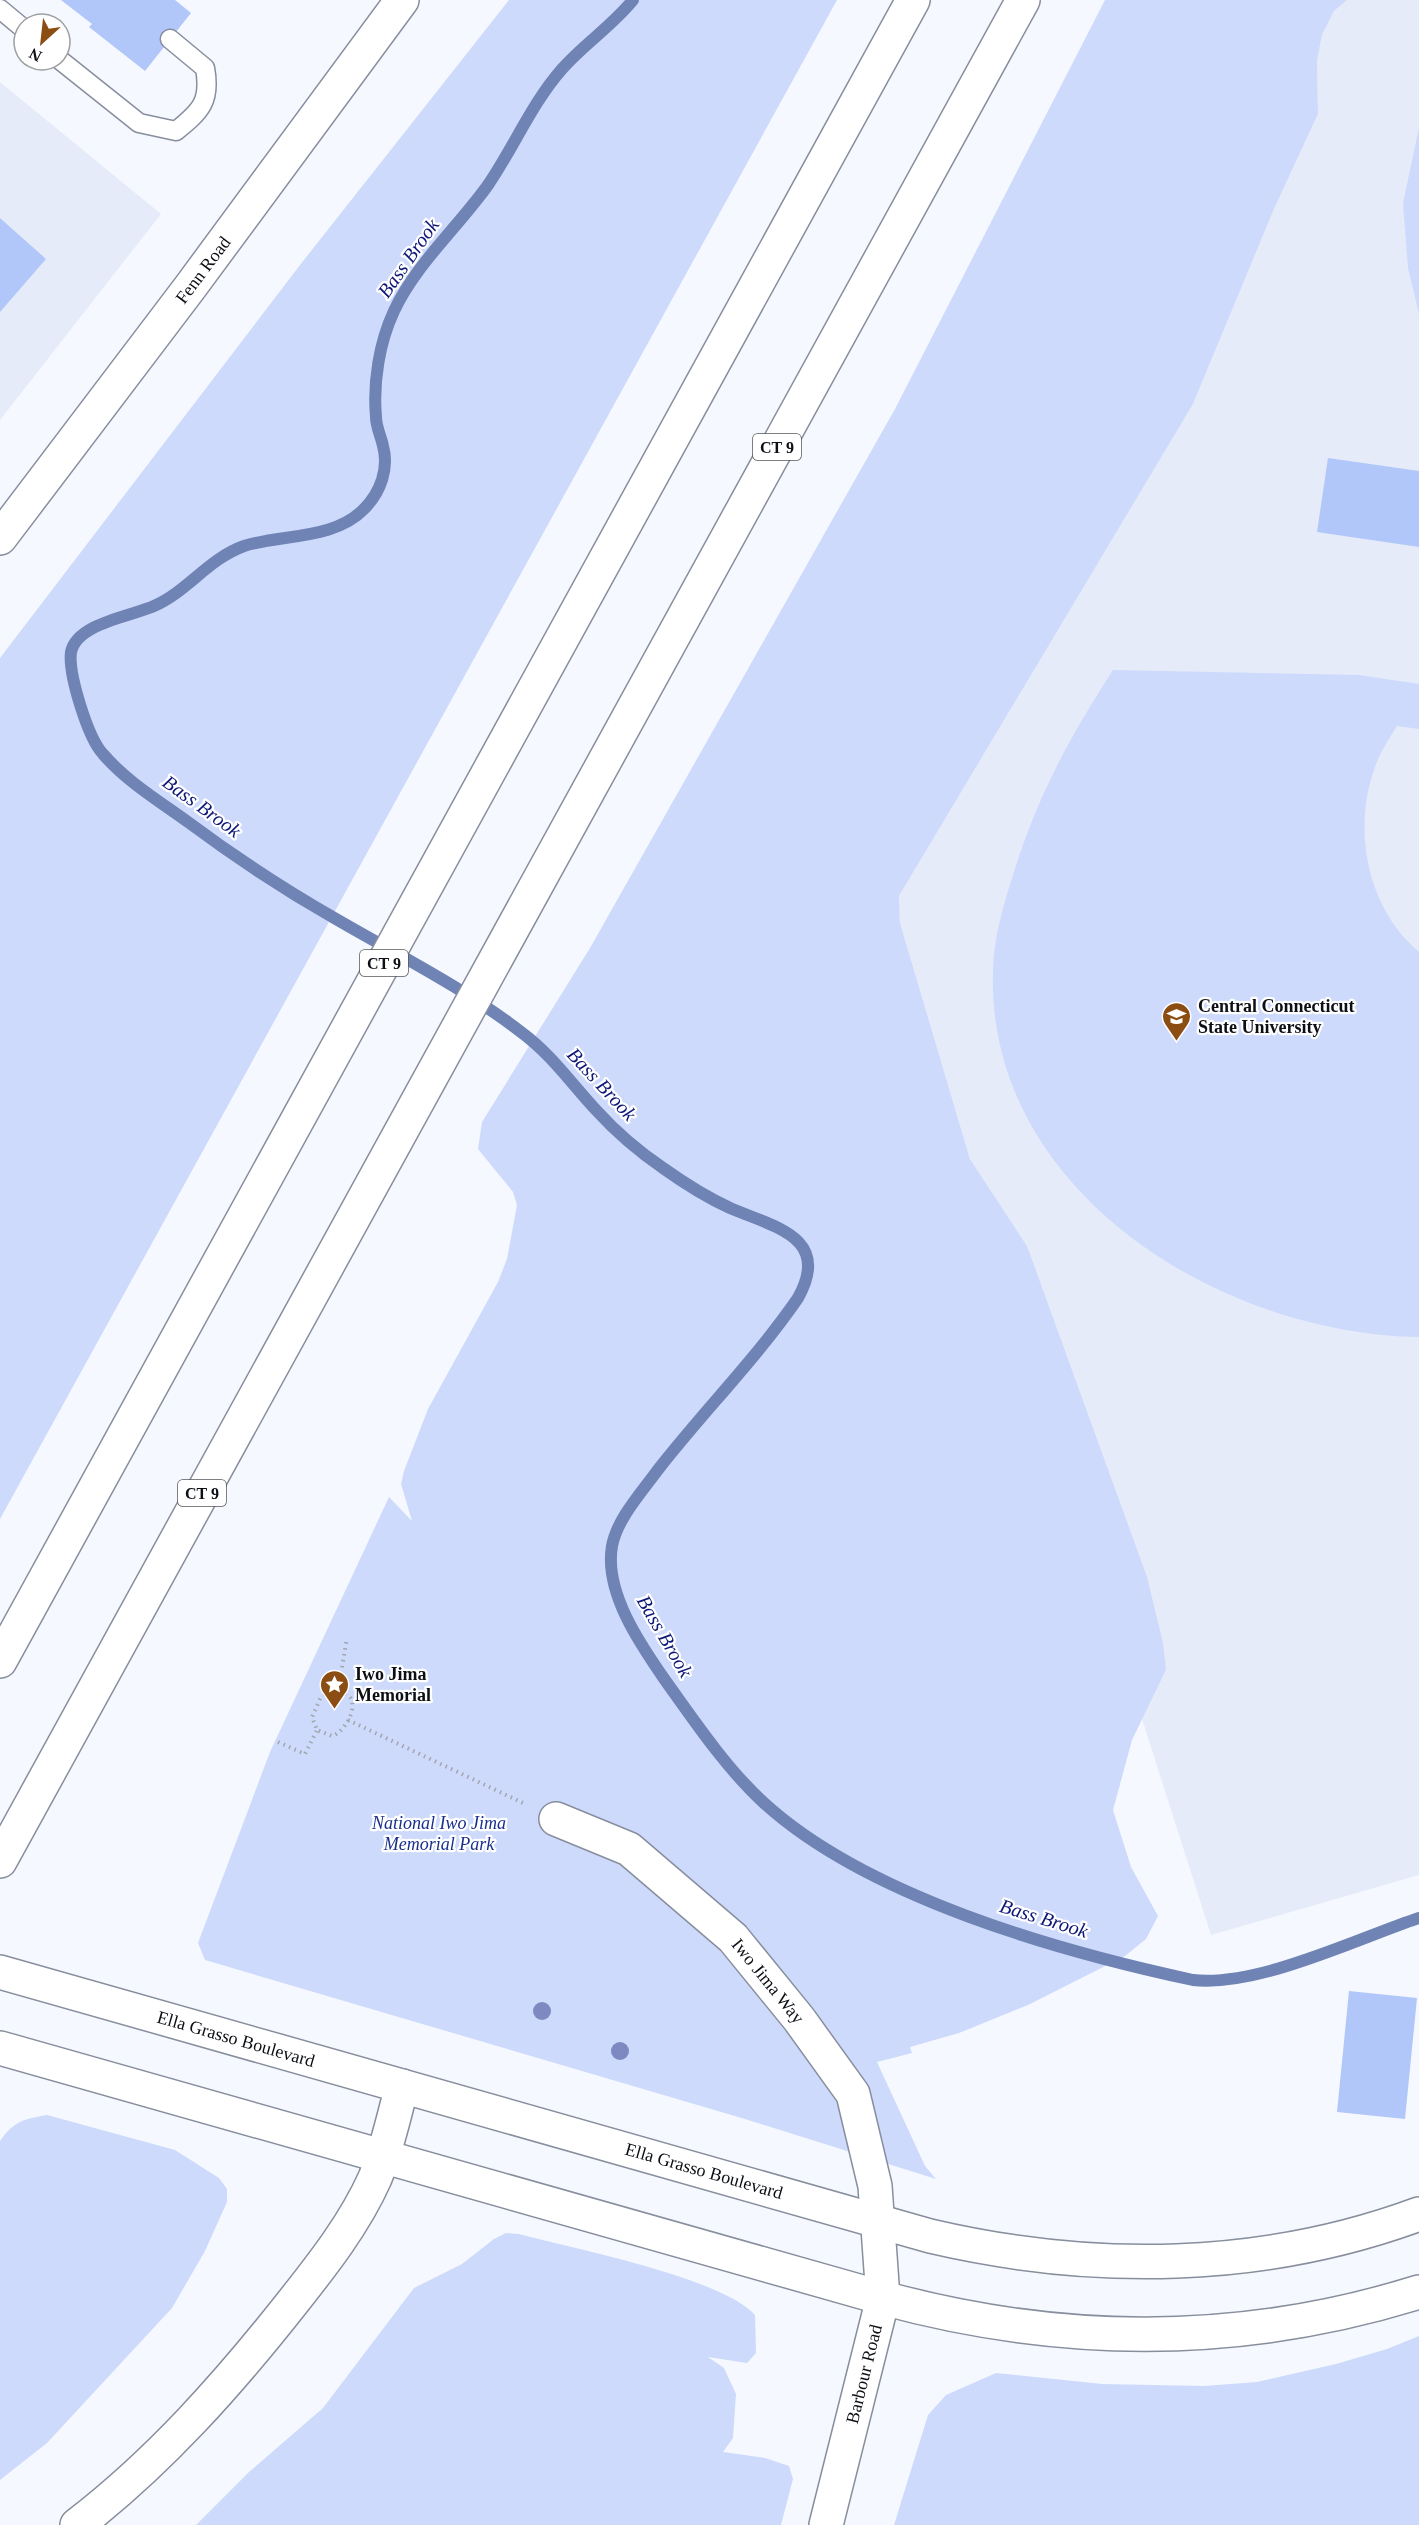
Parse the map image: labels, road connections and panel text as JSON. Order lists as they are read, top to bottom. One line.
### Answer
{"streets":{"main road":["Fenn Road","CT 9","Iwo Jima Way","Ella Grasso Boulevard","Barbour Road"]},"crossings":[["Iwo Jima Way","Ella Grasso Boulevard"],["Iwo Jima Way","Barbour Road"],["Ella Grasso Boulevard","Barbour Road"]],"water":["Bass Brook"],"parks":["National Iwo Jima Memorial Park"],"places":{"school or university":["Central Connecticut State University"],"place":["Iwo Jima Memorial"]},"north":"bottom left"}
